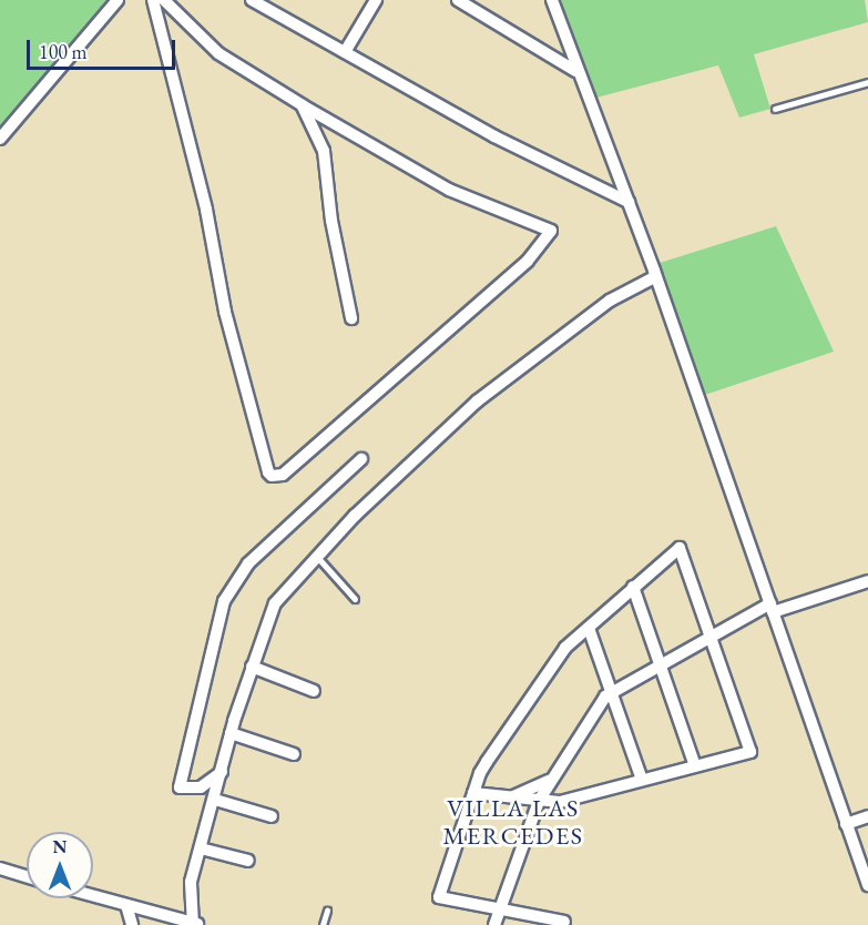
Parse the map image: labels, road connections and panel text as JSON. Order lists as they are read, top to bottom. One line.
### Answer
{"districts":["VILLA LAS MERCEDES"],"scale_bar":"100 m","north":"top"}
